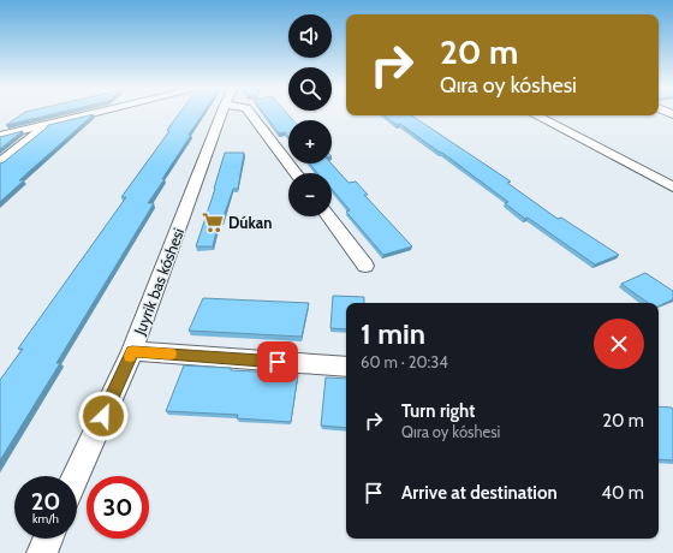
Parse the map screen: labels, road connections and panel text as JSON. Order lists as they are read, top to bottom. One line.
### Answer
{"streets":{"street":["Juyrik bas kóshesi"]},"places":{"supermarket":["Dúkan"]},"page":{"map_buttons":["+","−"],"turn":["20 m","Qıra oy kóshesi"],"heading":["1 min","60 m · 20:34"],"list":[{"name":"Turn right","note":"Qıra oy kóshesi","value":"20 m"},{"name":"Arrive at destination","value":"40 m"}],"speed":"20 km/h","limit":"30"}}
